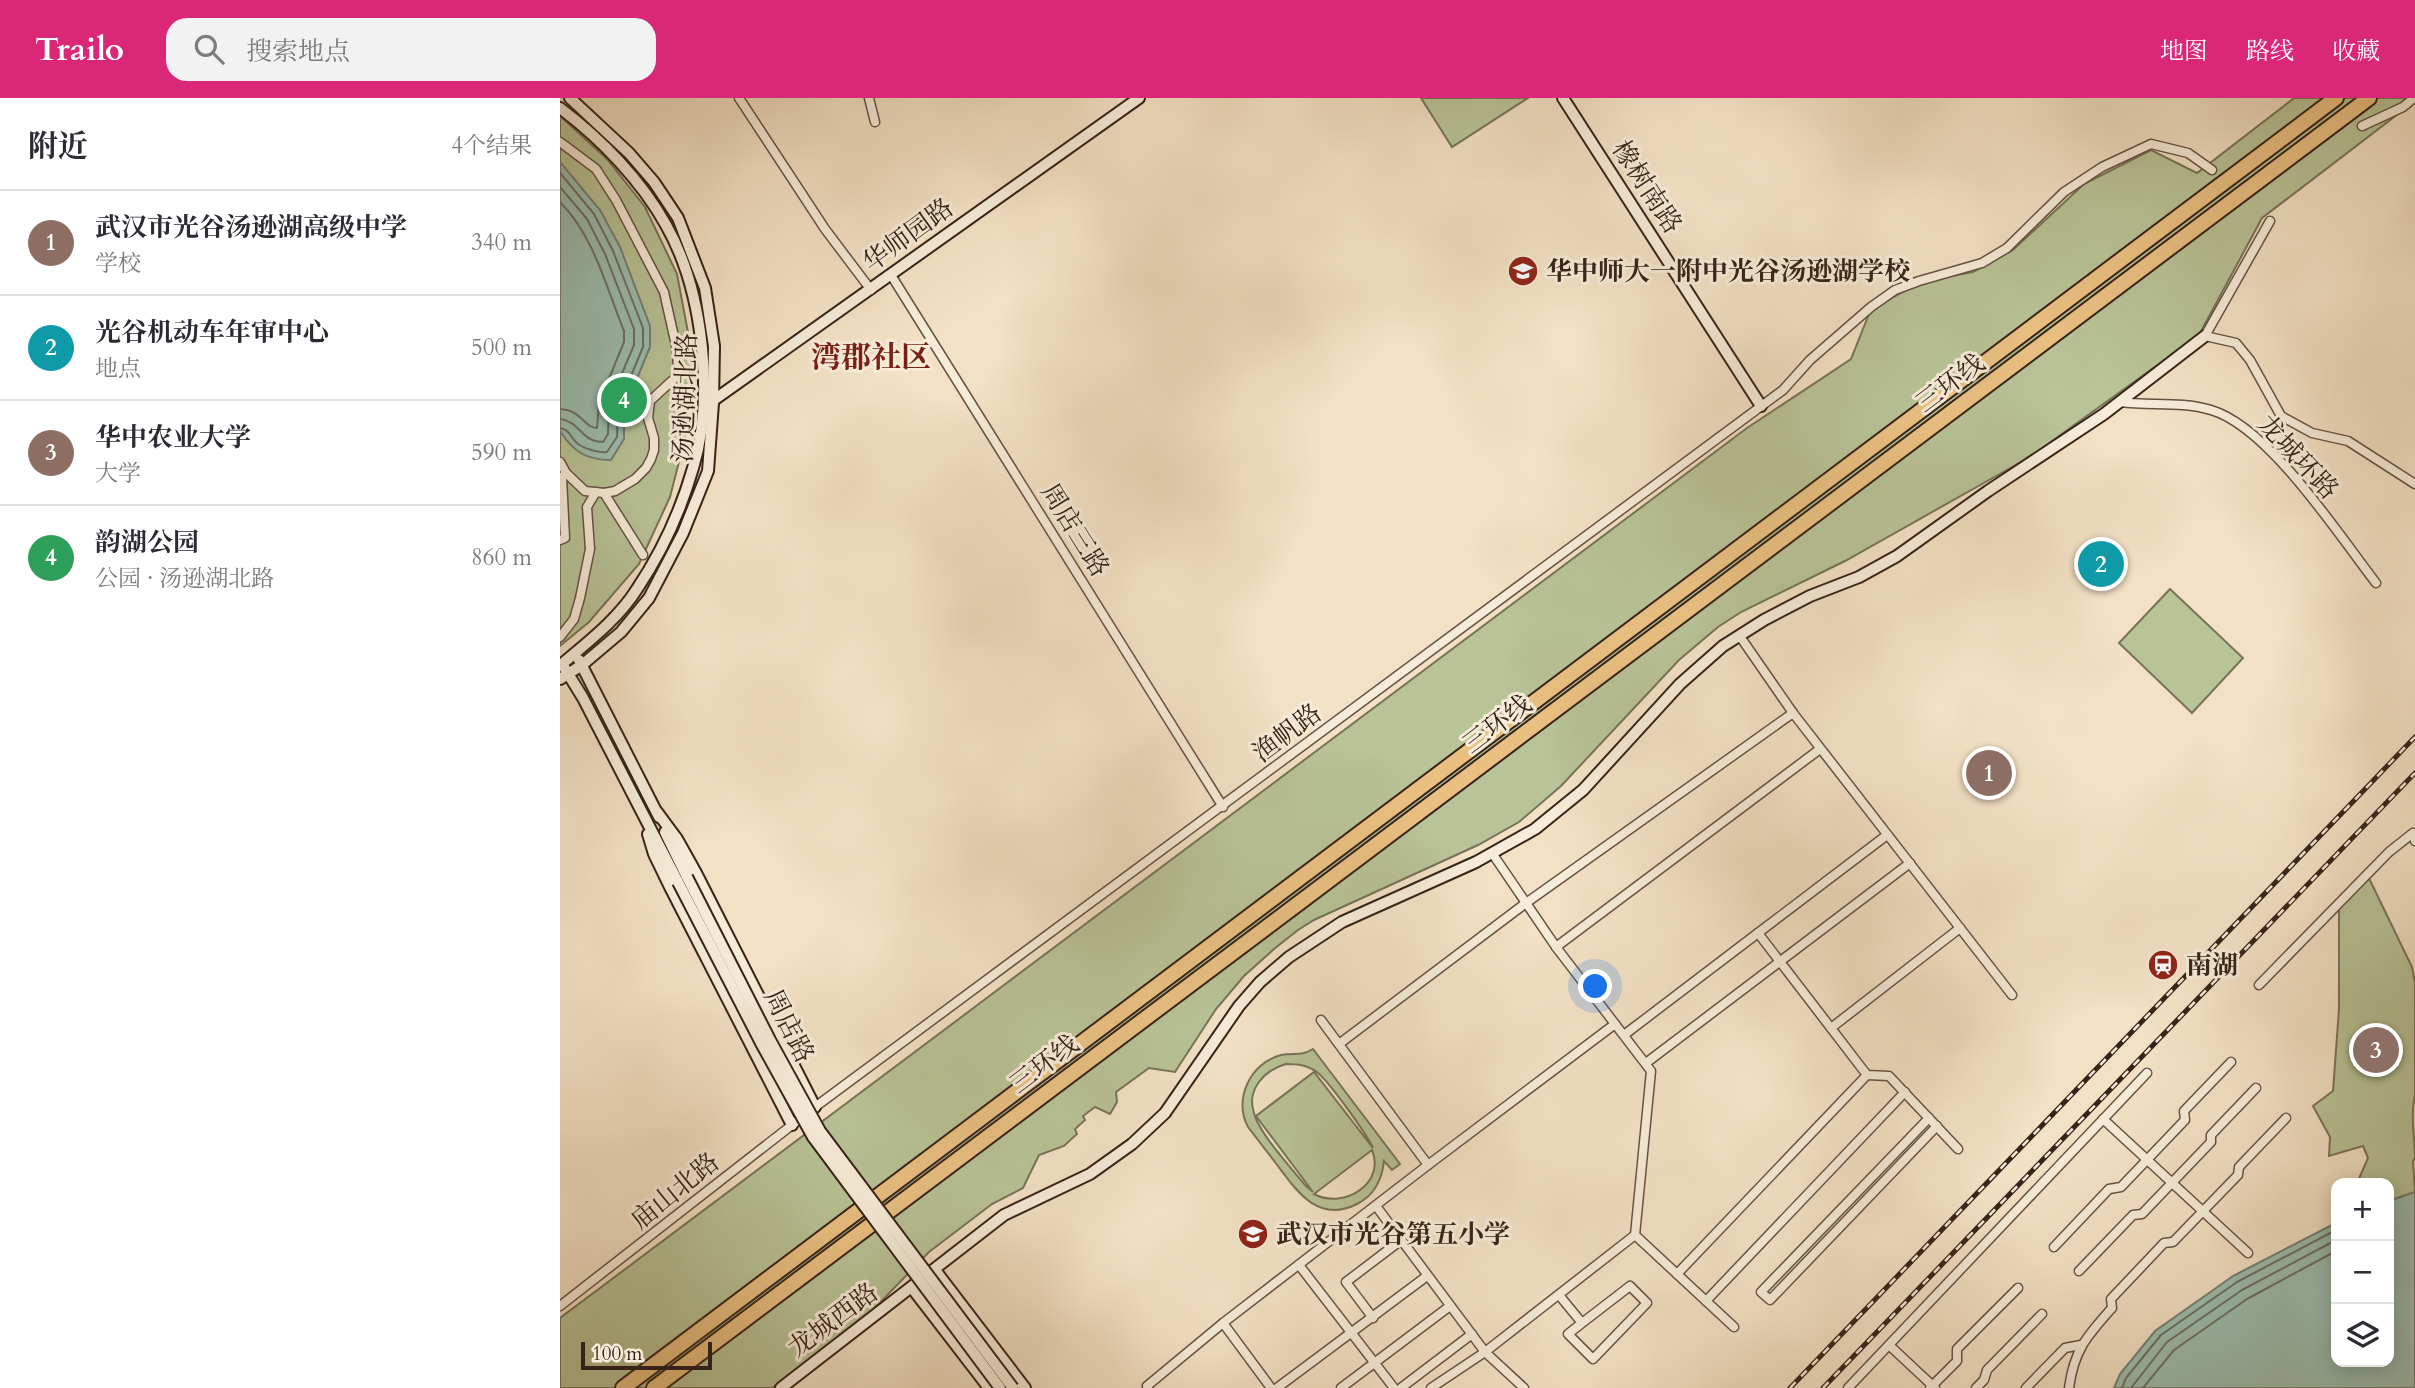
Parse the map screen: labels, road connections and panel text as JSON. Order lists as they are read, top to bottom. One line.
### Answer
{"streets":{"highway":["三环线"],"street":["橡树南路","华师园路","汤逊湖北路","龙城环路","周店三路","渔帆路","周店路","庙山北路","龙城西路"]},"crossings":[["橡树南路","渔帆路"],["华师园路","汤逊湖北路"],["华师园路","周店三路"],["汤逊湖北路","周店路"],["龙城环路","龙城西路"],["周店三路","渔帆路"],["渔帆路","庙山北路"]],"districts":["湾郡社区"],"places":{"school or university":["华中师大一附中光谷汤逊湖学校","武汉市光谷第五小学"],"station":["南湖"]},"scale_bar":"100 m","page":{"header":"Trailo","search":"搜索地点","nav":["地图","路线","收藏"],"heading":["附近","4个结果"],"list":[{"mark":"1","name":"武汉市光谷汤逊湖高级中学","note":"学校","value":"340 m"},{"mark":"2","name":"光谷机动车年审中心","note":"地点","value":"500 m"},{"mark":"3","name":"华中农业大学","note":"大学","value":"590 m"},{"mark":"4","name":"韵湖公园","note":"公园 · 汤逊湖北路","value":"860 m"}],"pins":["4","2","1","3"],"map_buttons":["+","−"],"scale":"100 m"}}
